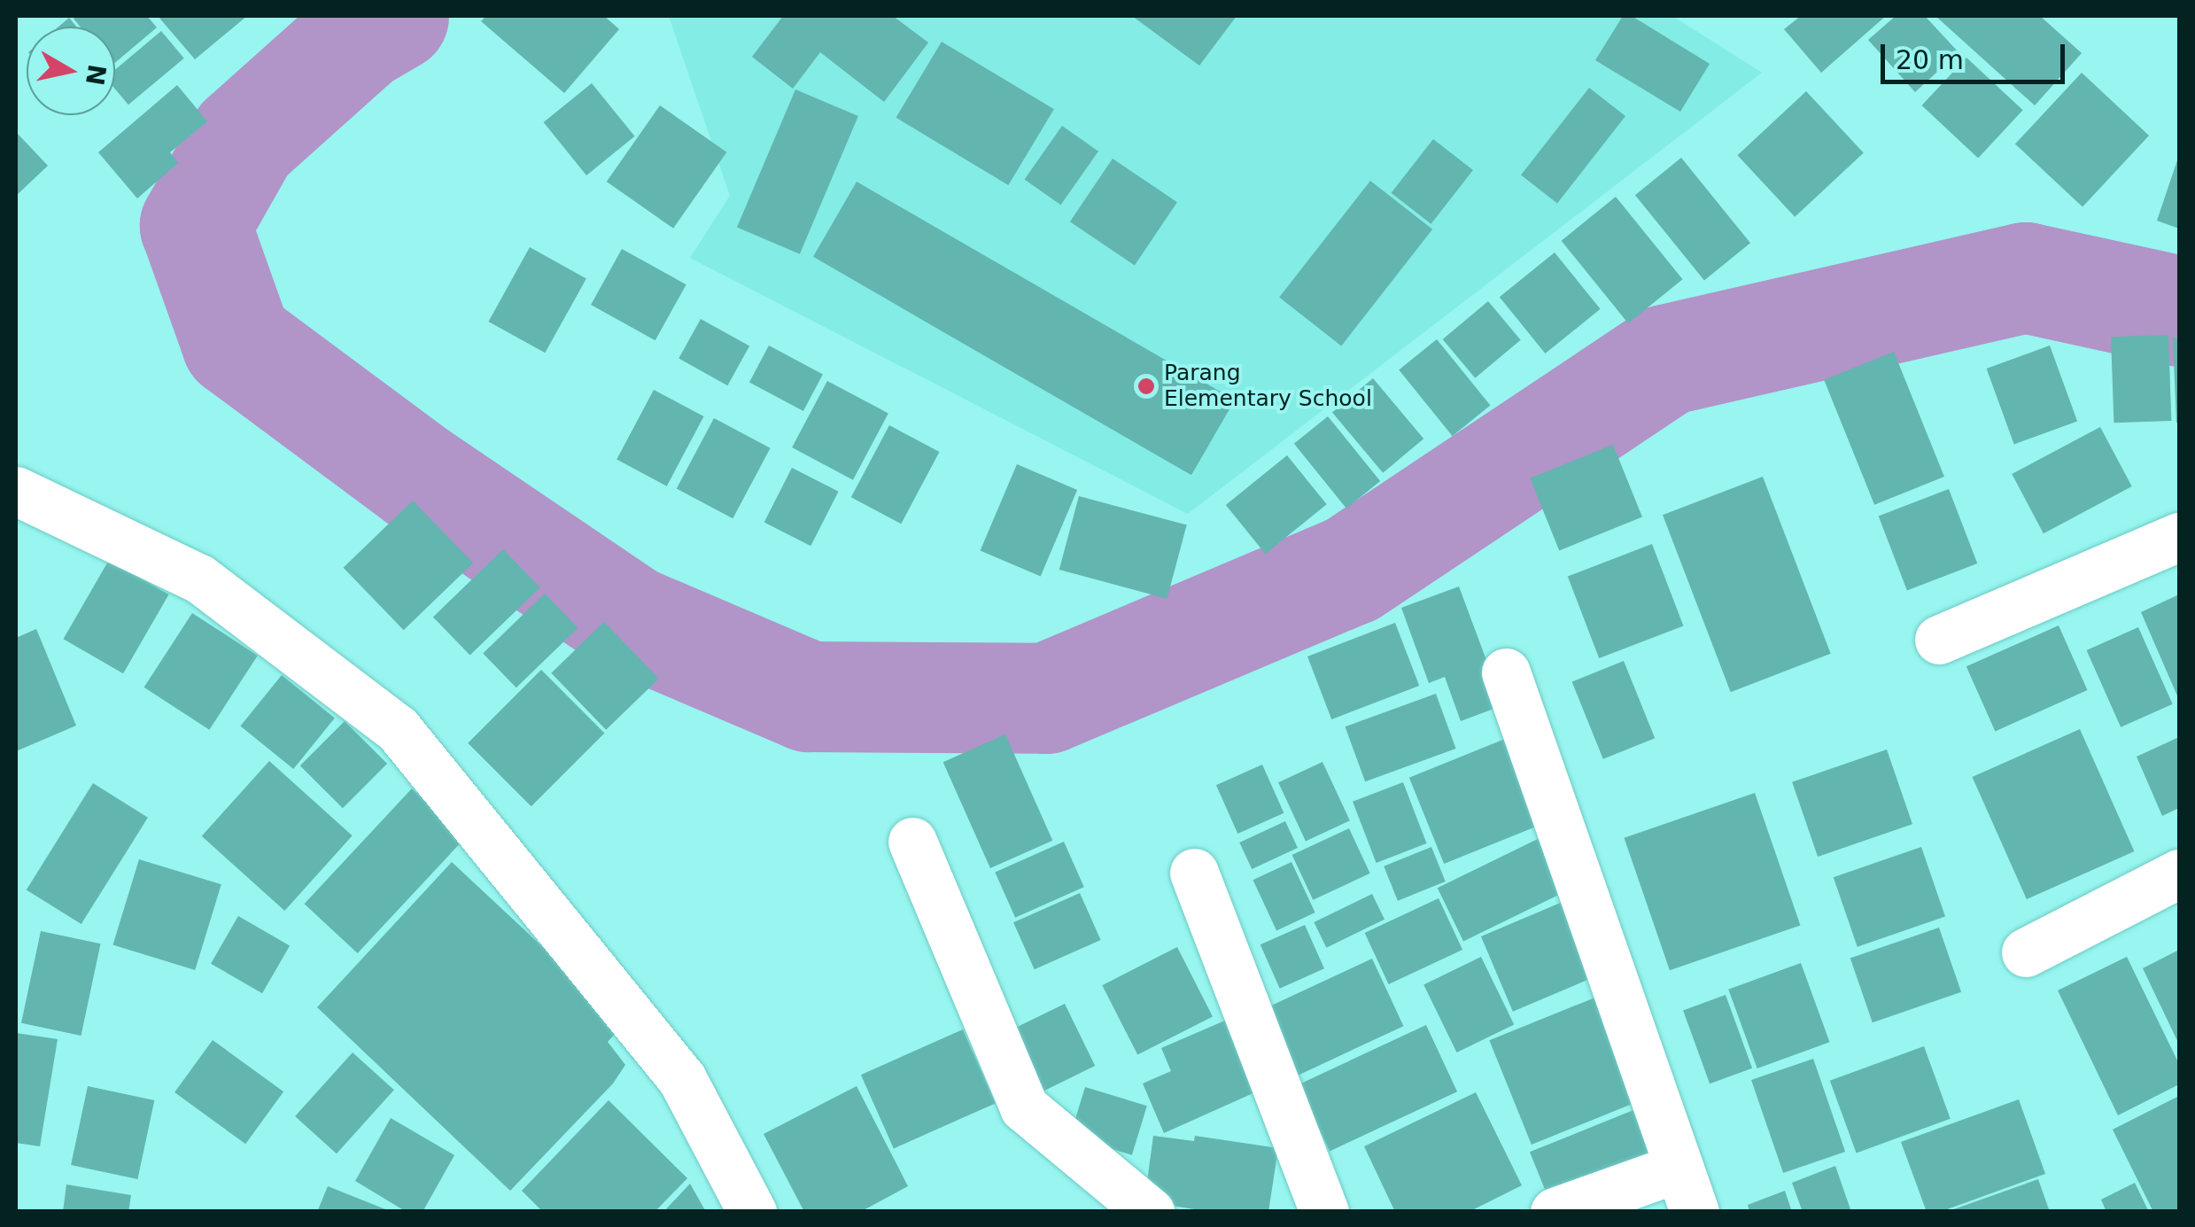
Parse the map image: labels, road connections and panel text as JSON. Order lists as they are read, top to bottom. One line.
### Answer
{"places":["Parang Elementary School"],"scale_bar":"20 m","north":"right"}
